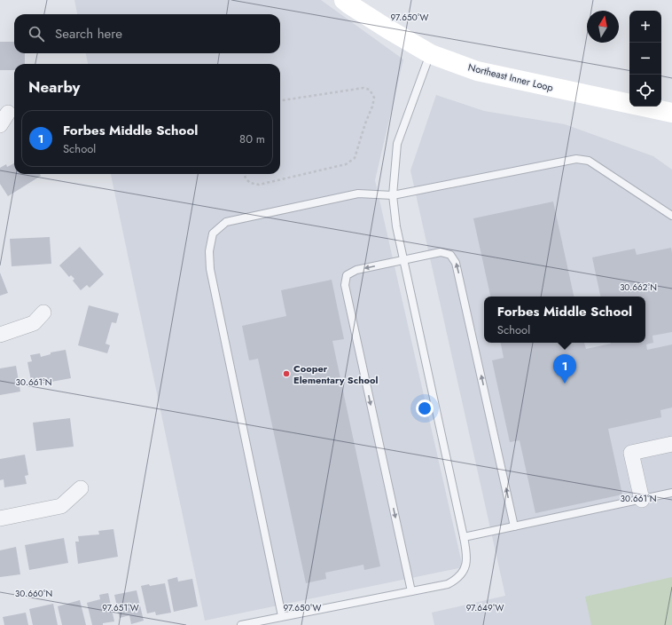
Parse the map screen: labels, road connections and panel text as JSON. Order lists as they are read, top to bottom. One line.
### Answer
{"streets":{"main road":["Northeast Inner Loop"]},"places":["Cooper Elementary School"],"north":"top","page":{"map_buttons":["+","−"],"search":"Search here","heading":"Nearby","list":[{"mark":"1","name":"Forbes Middle School","note":"School","value":"80 m"}],"popup":["Forbes Middle School","School"],"pins":"1"},"coordinates":["97.650°W","30.662°N","30.661°N","30.660°N","97.651°W","97.649°W"]}
